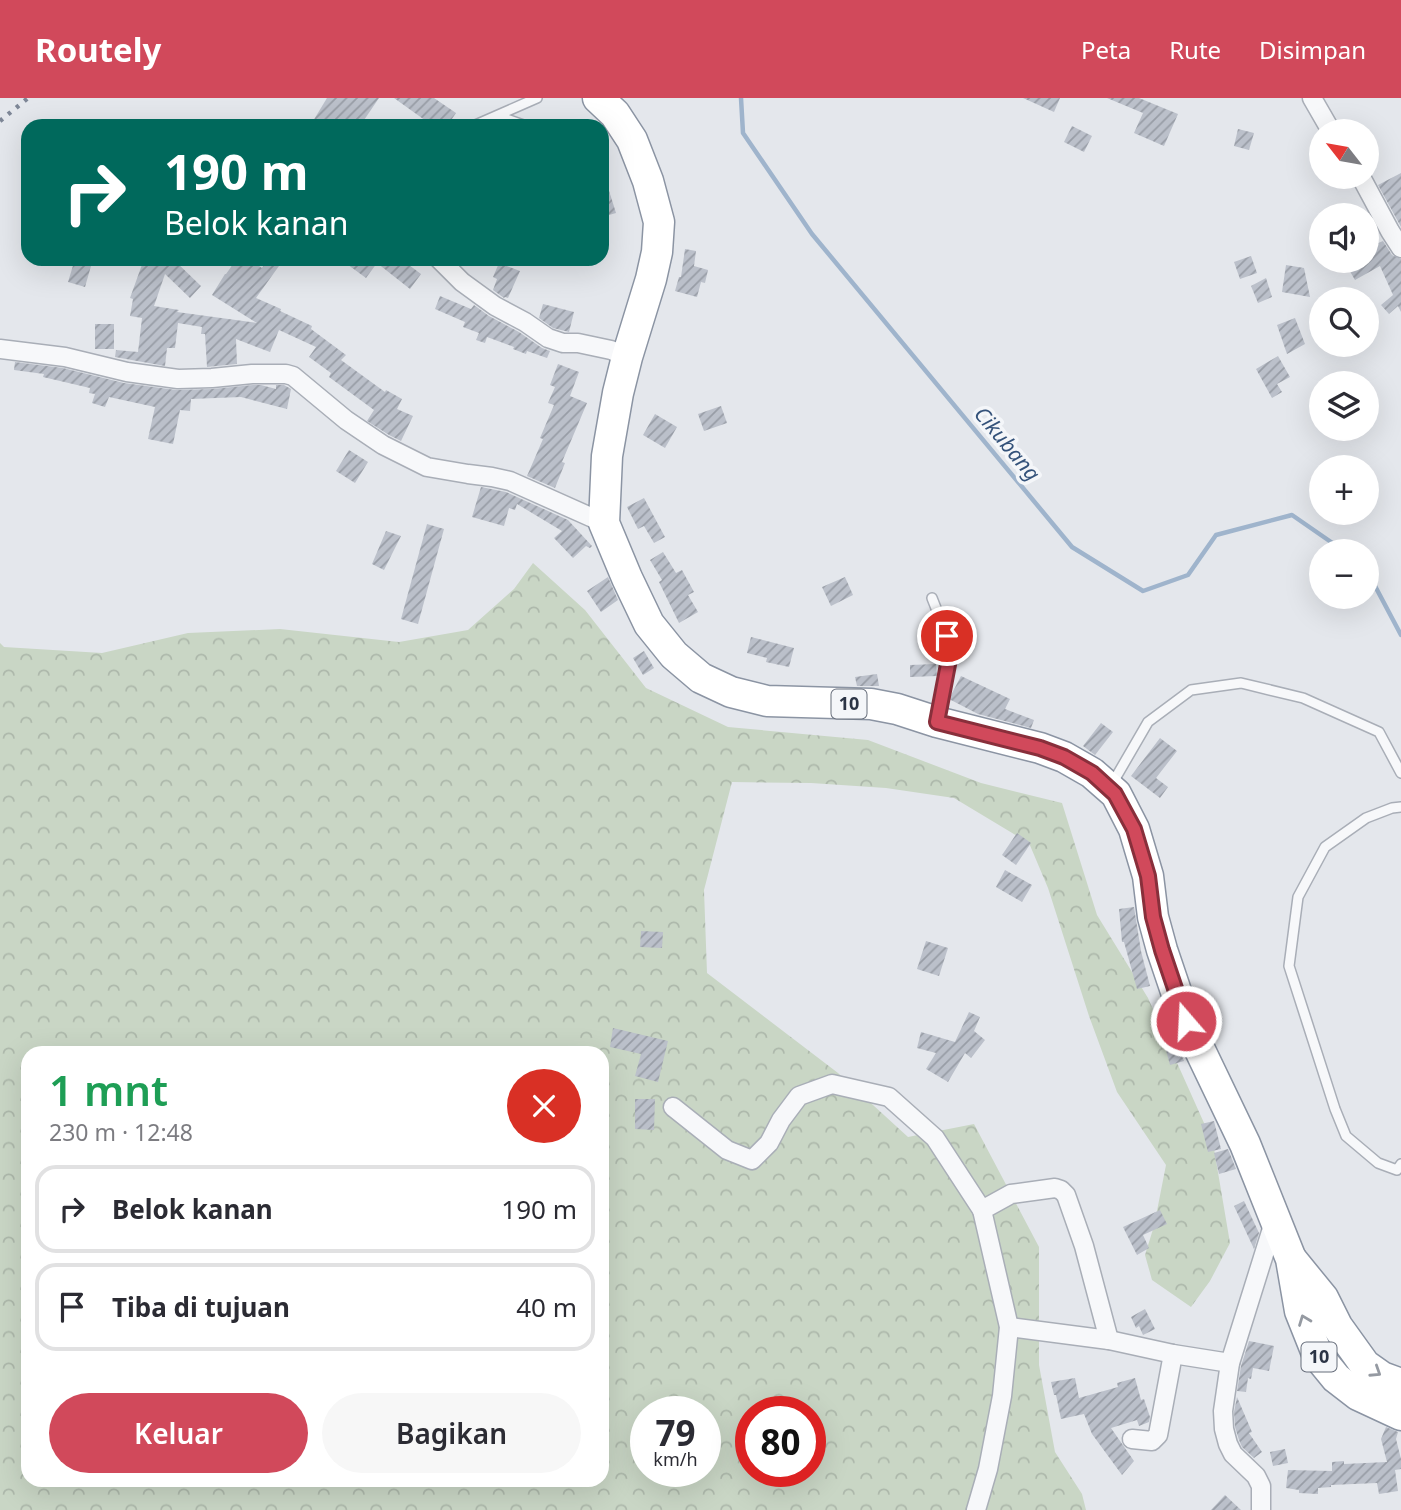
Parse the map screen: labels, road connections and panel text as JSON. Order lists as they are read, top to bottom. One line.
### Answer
{"streets":{"highway":["10"]},"water":["Cikubang"],"north":"top left","page":{"header":"Routely","nav":["Peta","Rute","Disimpan"],"map_buttons":["+","−"],"turn":["190 m","Belok kanan"],"heading":["1 mnt","230 m · 12:48"],"list":[{"name":"Belok kanan","value":"190 m"},{"name":"Tiba di tujuan","value":"40 m"}],"buttons":["Keluar","Bagikan"],"speed":"79 km/h","limit":"80"}}
